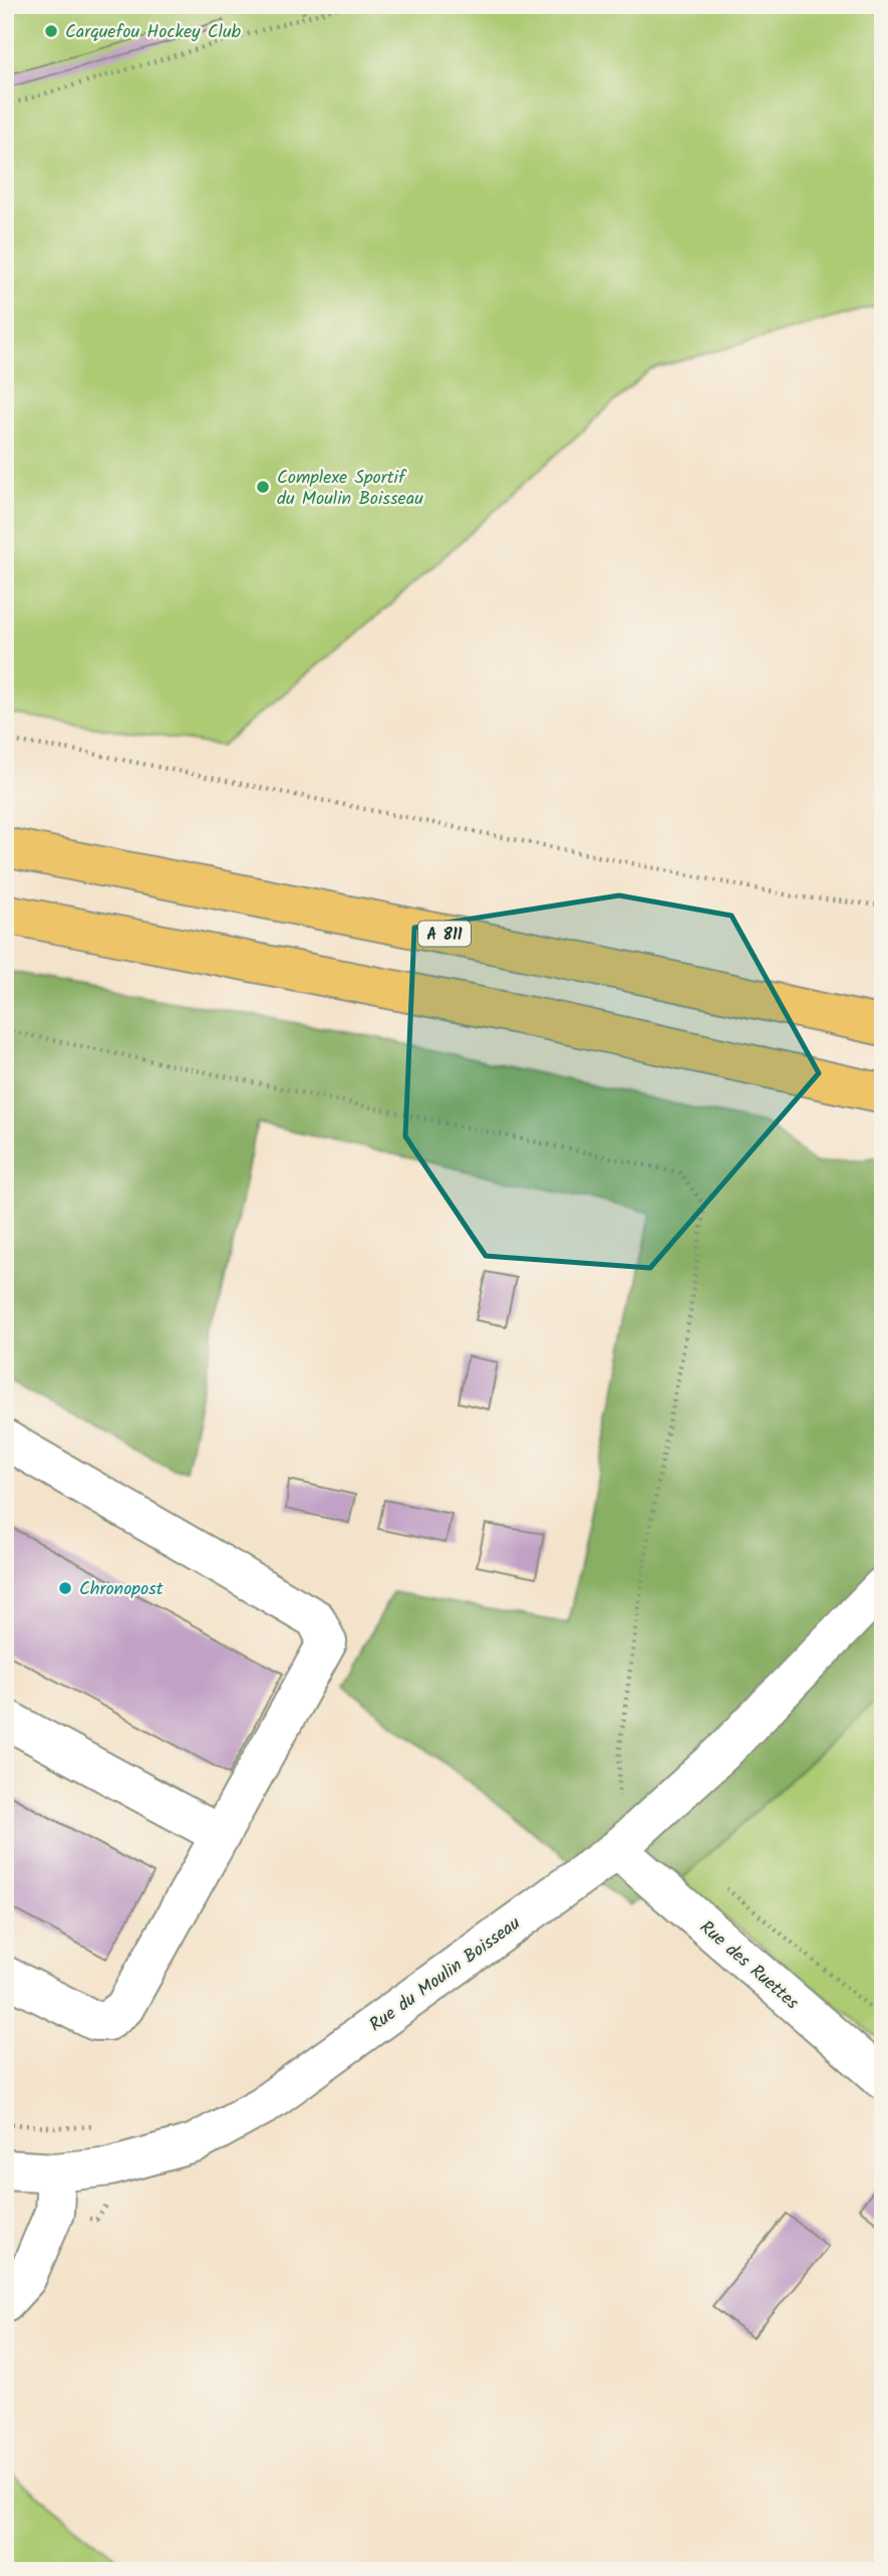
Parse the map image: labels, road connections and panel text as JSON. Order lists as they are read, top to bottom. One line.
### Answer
{"streets":{"highway":["A 811"],"street":["Rue des Ruettes","Rue du Moulin Boisseau"]},"crossings":[["Rue des Ruettes","Rue du Moulin Boisseau"]],"places":["Carquefou Hockey Club","Complexe Sportif du Moulin Boisseau","Chronopost"]}
